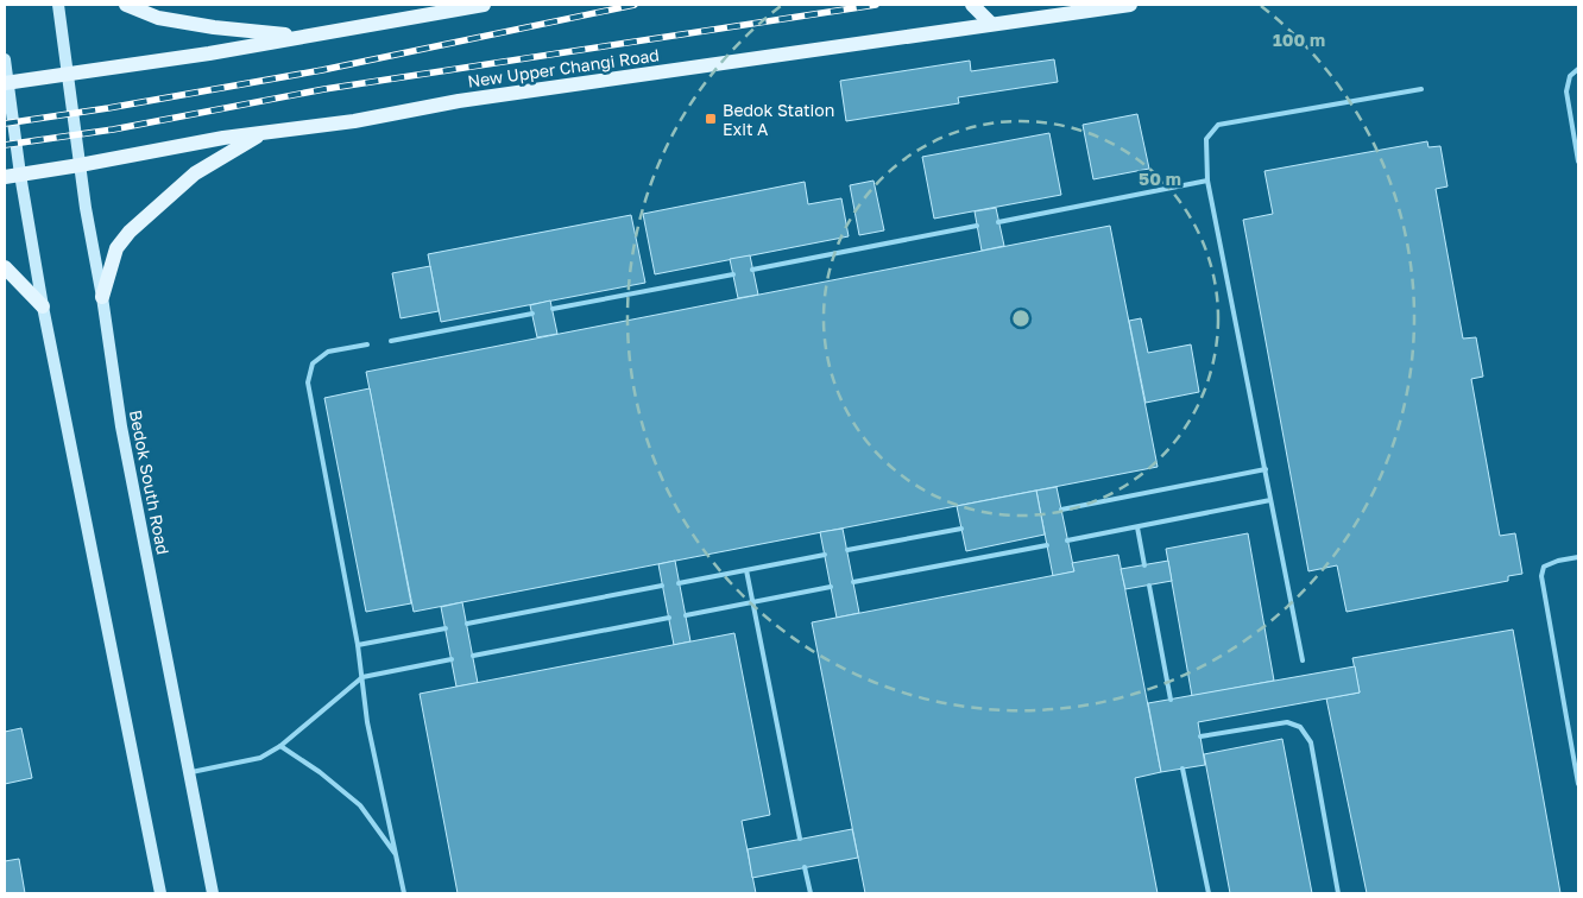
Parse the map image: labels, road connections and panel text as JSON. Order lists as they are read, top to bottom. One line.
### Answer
{"streets":{"main road":["New Upper Changi Road","Bedok South Road"]},"crossings":[["New Upper Changi Road","Bedok South Road"]],"places":{"transit":["Bedok Station Exit A"]},"rings":["100 m","50 m"]}
